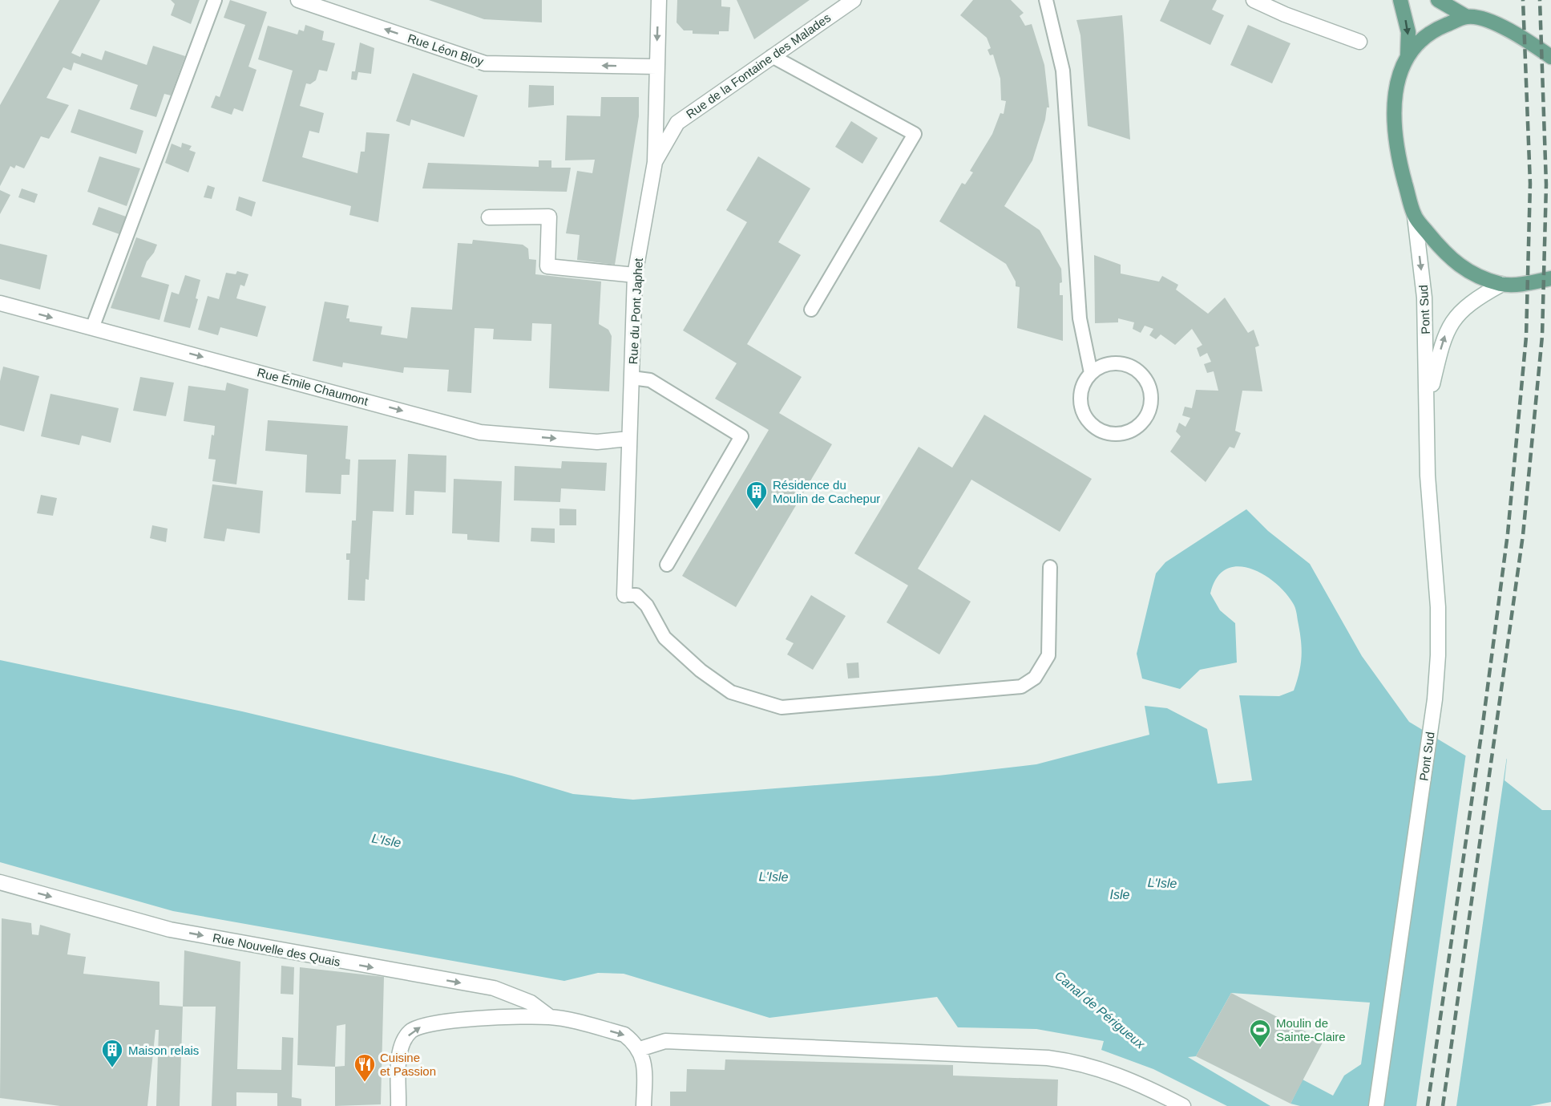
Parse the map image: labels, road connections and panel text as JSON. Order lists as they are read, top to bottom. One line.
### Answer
{"streets":{"street":["Rue Léon Bloy","Rue de la Fontaine des Malades","Pont Sud","Rue du Pont Japhet","Rue Émile Chaumont","Rue Nouvelle des Quais"]},"crossings":[["Rue Léon Bloy","Rue du Pont Japhet"],["Rue de la Fontaine des Malades","Rue du Pont Japhet"],["Rue du Pont Japhet","Rue Émile Chaumont"]],"one_way":["Rue Léon Bloy","Rue Émile Chaumont","Rue Nouvelle des Quais"],"water":["L'Isle","Isle","Canal de Périgueux"],"places":{"building":["Résidence du Moulin de Cachepur","Maison relais"],"sports":["Moulin de Sainte-Claire"],"restaurant":["Cuisine et Passion"]}}
